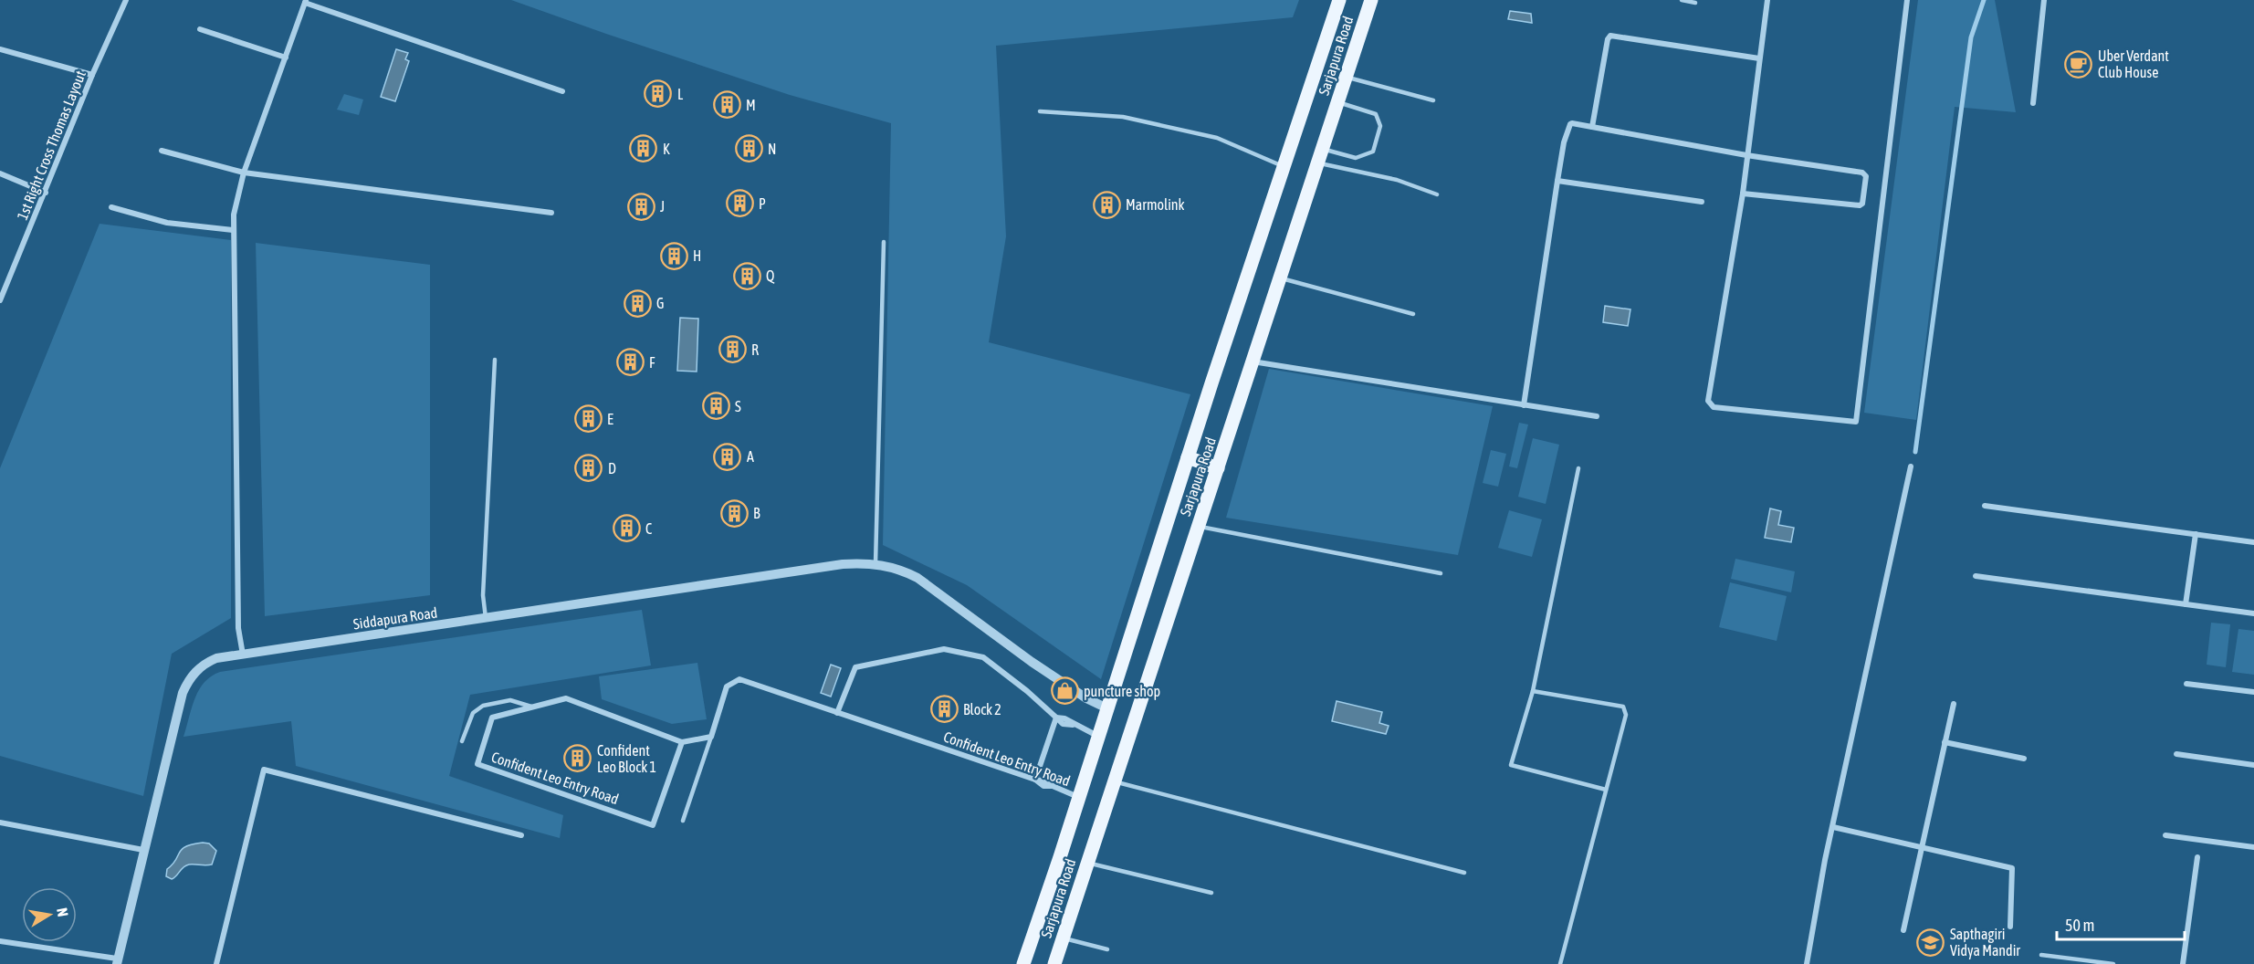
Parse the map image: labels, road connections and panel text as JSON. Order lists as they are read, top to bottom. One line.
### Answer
{"streets":{"main road":["Sarjapura Road"],"street":["1st Right Cross Thomas Layout","Siddapura Road","Confident Leo Entry Road"]},"crossings":[["Sarjapura Road","Siddapura Road"],["Sarjapura Road","Confident Leo Entry Road"]],"places":{"cafe":["Uber Verdant Club House"],"building":["L","M","K","N","P","Marmolink","J","H","Q","G","R","F","S","E","A","D","B","C","Block 2","Confident Leo Block 1"],"shop":["puncture shop"],"school or university":["Sapthagiri Vidya Mandir"]},"scale_bar":"50 m","north":"right"}
